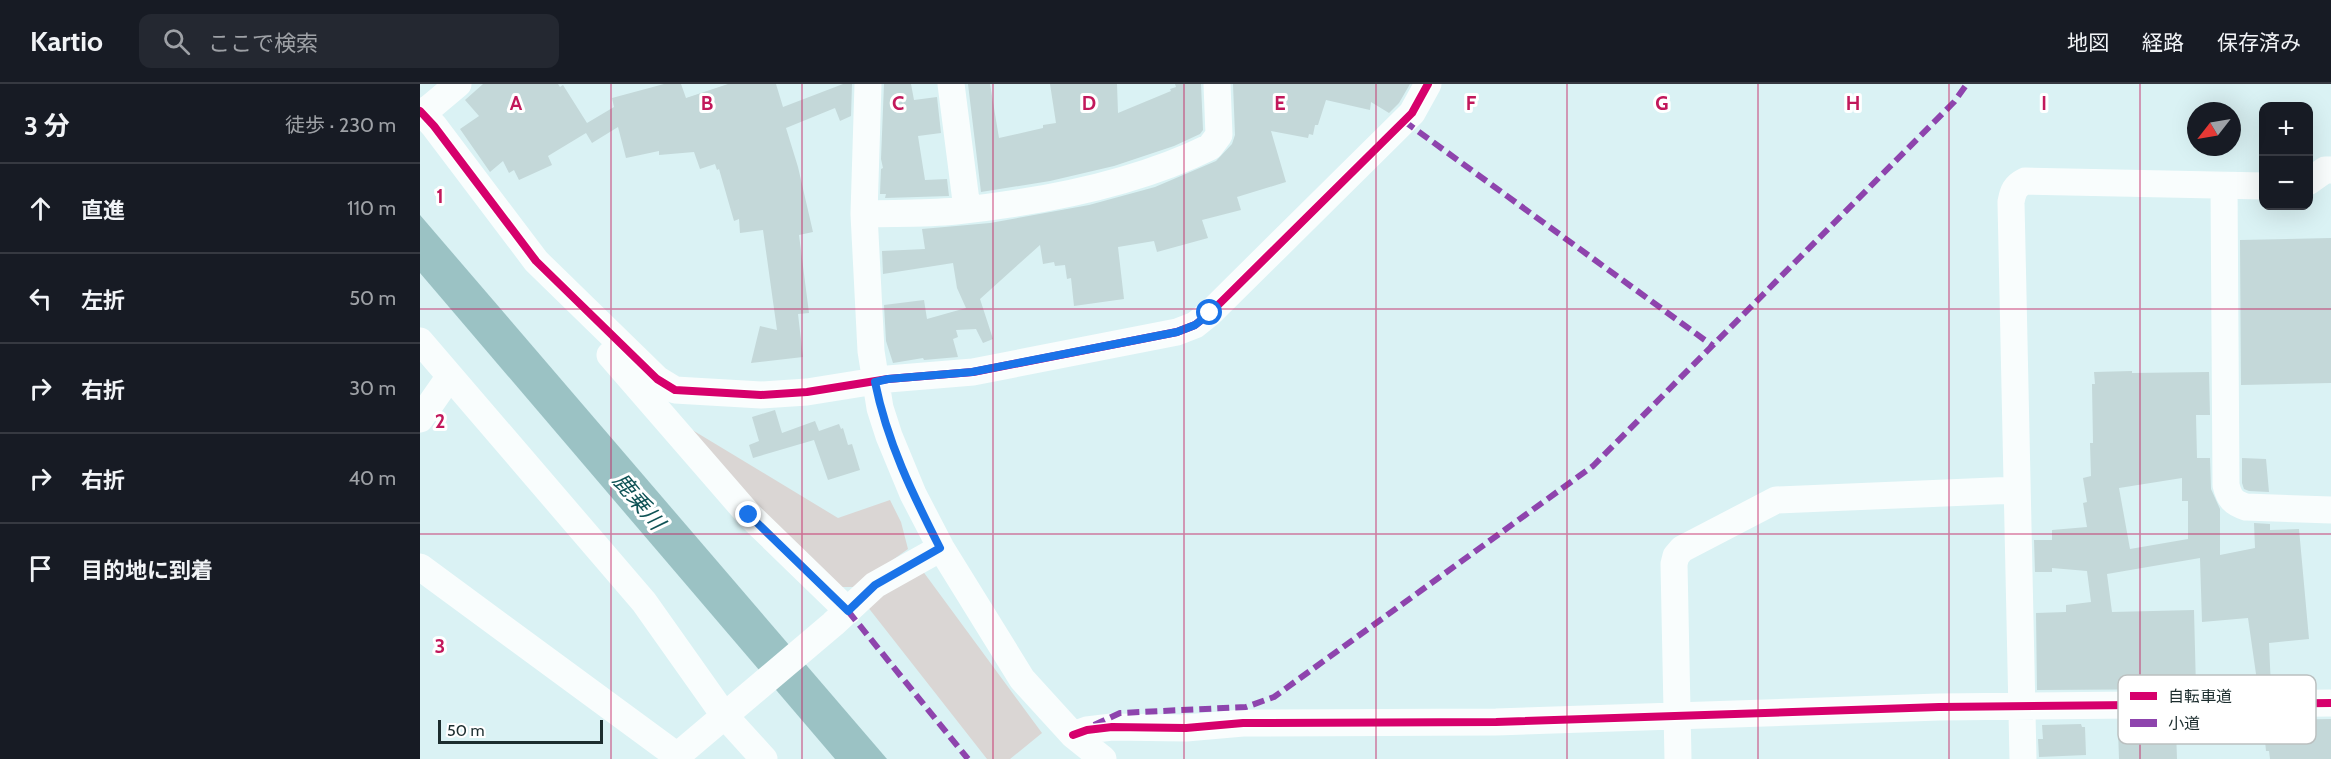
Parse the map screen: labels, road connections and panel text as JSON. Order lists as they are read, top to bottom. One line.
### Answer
{"water":["鹿乗川"],"legend":["自転車道","小道"],"scale_bar":"50 m","north":"bottom left","page":{"header":"Kartio","search":"ここで検索","nav":["地図","経路","保存済み"],"heading":["3 分","徒歩 · 230 m"],"map_buttons":["+","−"],"list":[["直進","110 m"],["左折","50 m"],["右折","30 m"],["右折","40 m"],"目的地に到着"],"scale":"50 m"},"grid":{"columns":["A","B","C","D","E","F","G","H","I"],"rows":["1","2","3"]}}
